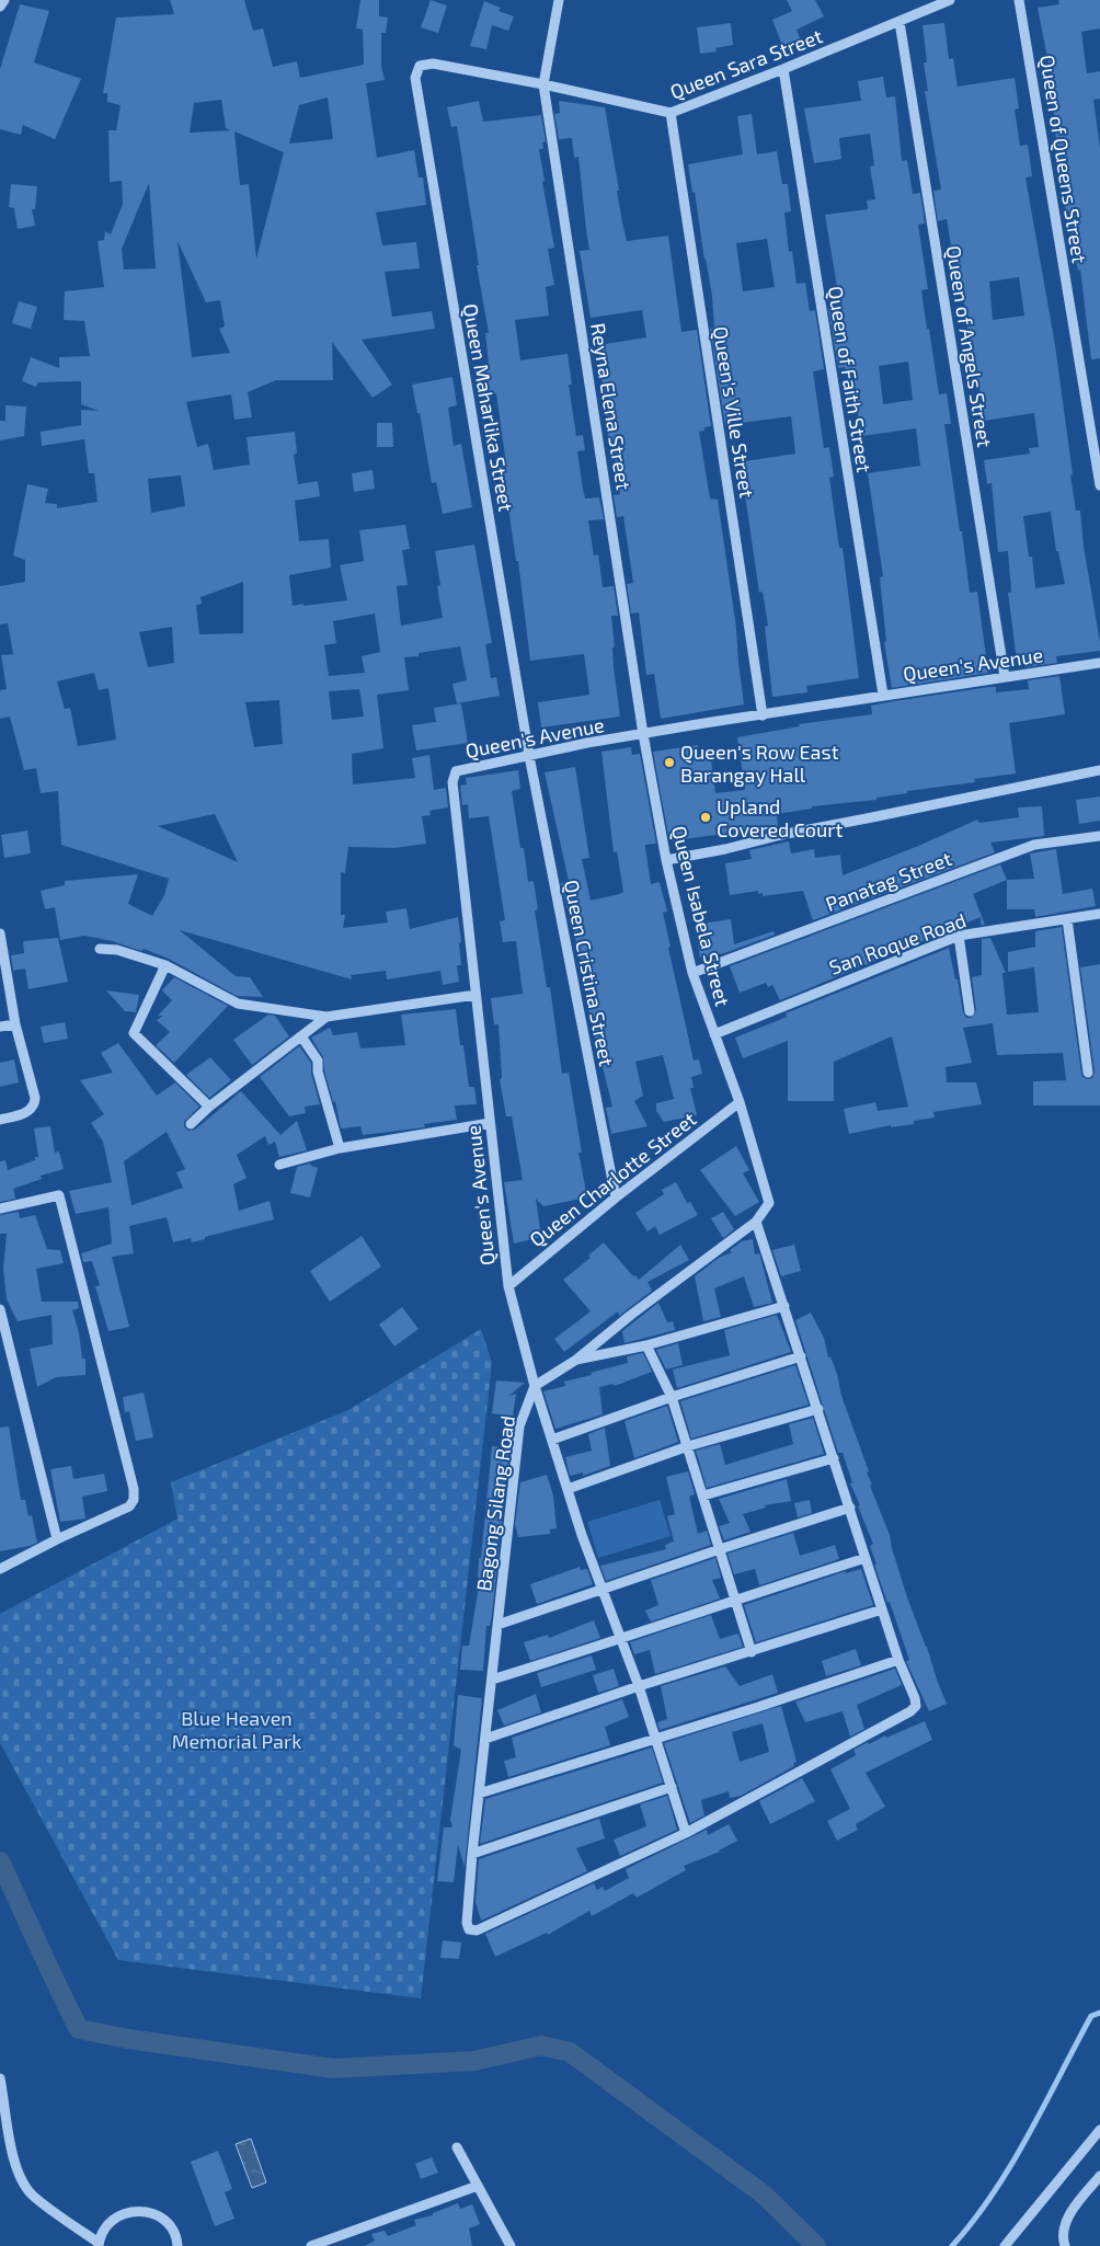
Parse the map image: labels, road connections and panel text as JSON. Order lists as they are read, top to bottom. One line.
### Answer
{"streets":{"street":["Queen Sara Street","Queen of Queens Street","Queen of Angels Street","Queen of Faith Street","Reyna Elena Street","Queen Maharlika Street","Queen's Ville Street","Queen's Avenue","Panatag Street","Queen Isabela Street","San Roque Road","Queen Cristina Street","Queen Charlotte Street","Bagong Silang Road"]},"crossings":[["Queen Sara Street","Queen of Angels Street"],["Queen Sara Street","Queen of Faith Street"],["Queen Sara Street","Reyna Elena Street"],["Queen Sara Street","Queen Maharlika Street"],["Queen Sara Street","Queen's Ville Street"],["Queen of Angels Street","Queen's Avenue"],["Queen of Faith Street","Queen's Avenue"],["Reyna Elena Street","Queen's Avenue"],["Reyna Elena Street","Queen Isabela Street"],["Queen Maharlika Street","Queen's Avenue"],["Queen Maharlika Street","Queen Cristina Street"],["Queen's Ville Street","Queen's Avenue"],["Queen's Avenue","Queen Isabela Street"],["Queen's Avenue","Queen Cristina Street"],["Queen's Avenue","Queen Charlotte Street"],["Queen's Avenue","Bagong Silang Road"],["Panatag Street","Queen Isabela Street"],["Queen Isabela Street","San Roque Road"],["Queen Isabela Street","Queen Charlotte Street"],["Queen Cristina Street","Queen Charlotte Street"]],"parks":["Blue Heaven Memorial Park"],"places":["Queen's Row East Barangay Hall","Upland Covered Court"]}
